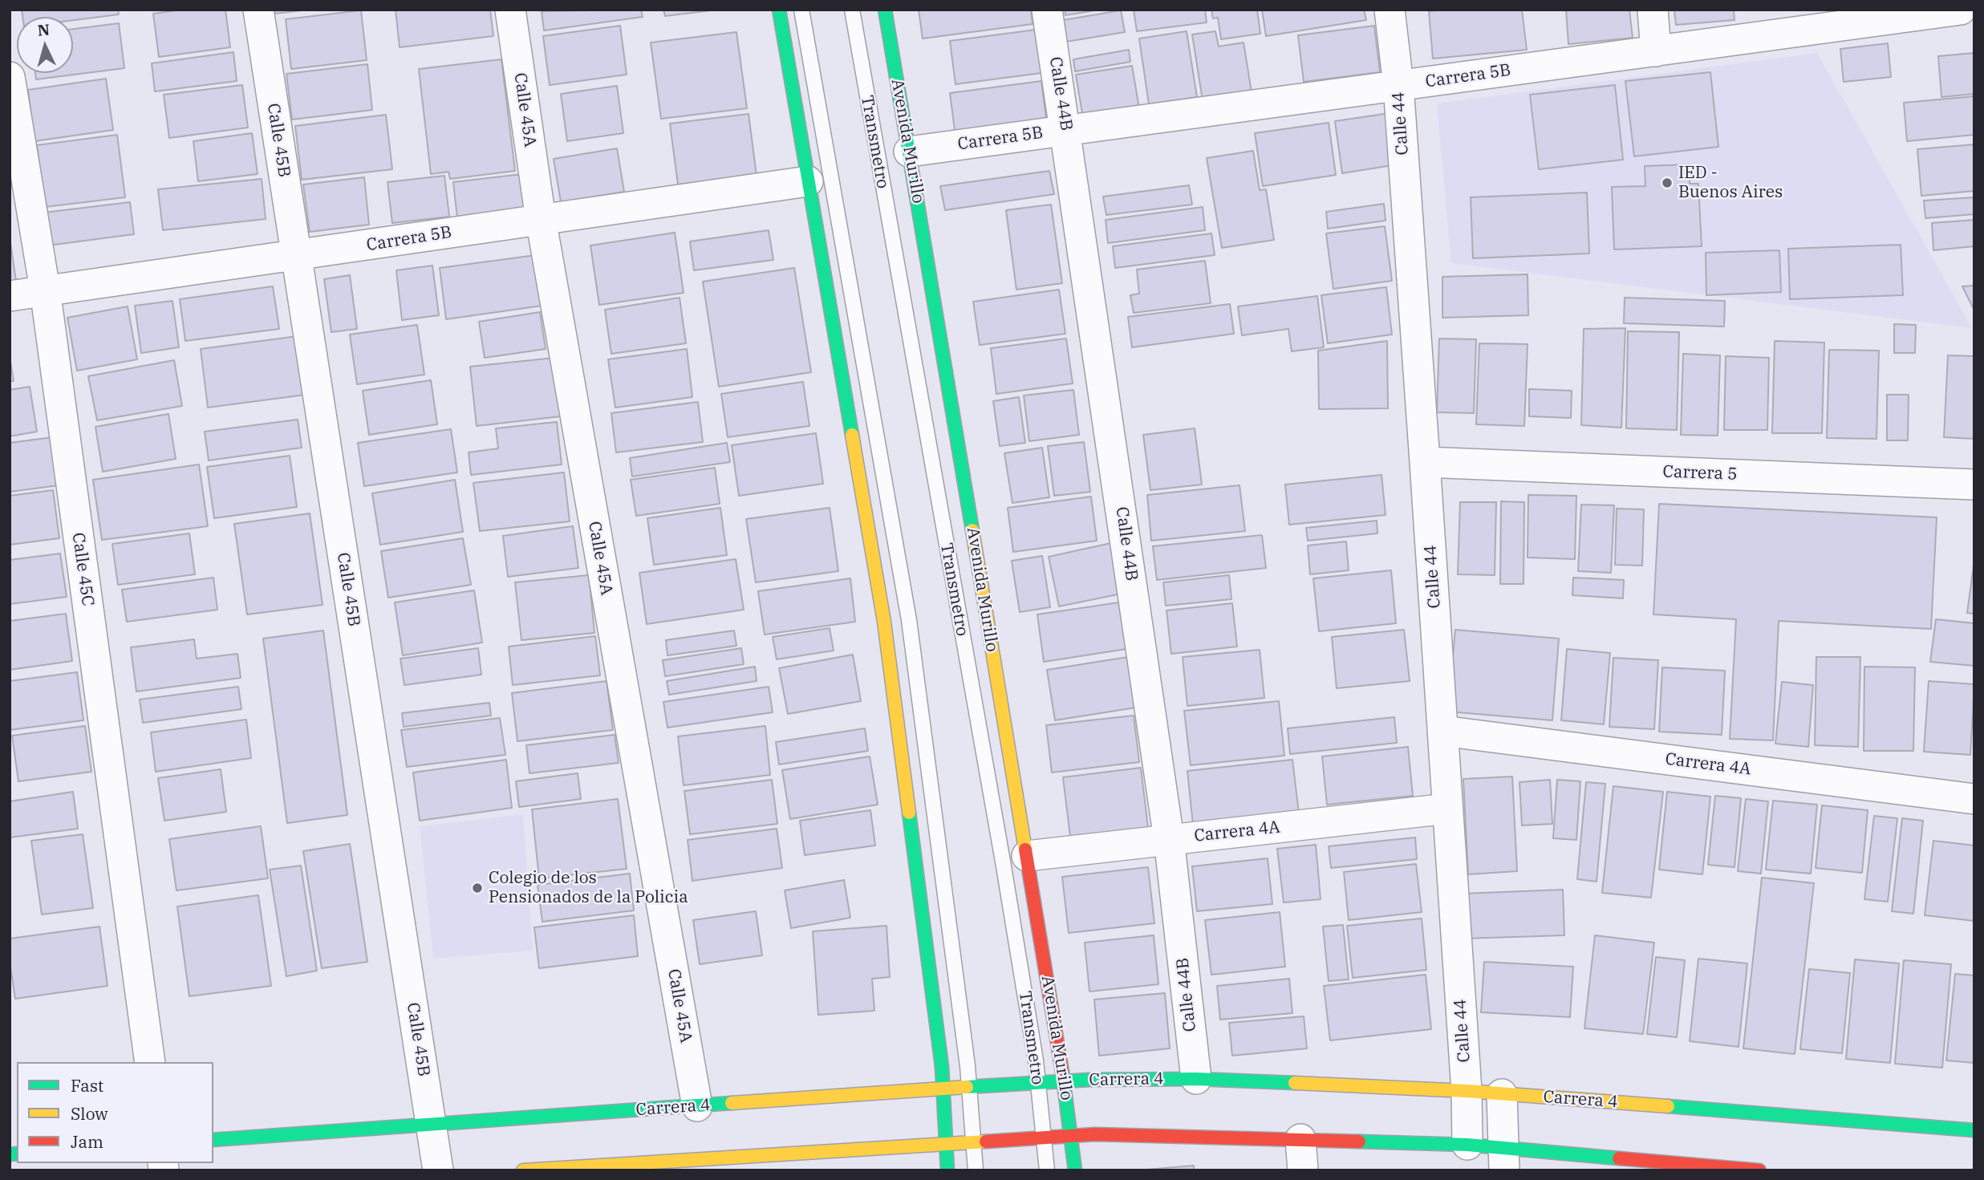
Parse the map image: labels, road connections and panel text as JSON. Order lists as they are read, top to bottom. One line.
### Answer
{"streets":{"street":["Carrera 5B","Calle 44B","Calle 45A","Calle 44","Calle 45B","Avenida Murillo","Carrera 5","Calle 45C","Carrera 4A","Carrera 4"],"lane":["Transmetro"]},"crossings":[["Carrera 5B","Calle 44B"],["Carrera 5B","Calle 45A"],["Carrera 5B","Calle 44"],["Carrera 5B","Calle 45B"],["Carrera 5B","Avenida Murillo"],["Carrera 5B","Calle 45C"],["Calle 44B","Carrera 4A"],["Calle 44B","Carrera 4"],["Calle 45A","Carrera 4"],["Calle 44","Carrera 5"],["Calle 44","Carrera 4A"],["Calle 44","Carrera 4"],["Calle 45B","Carrera 4"],["Avenida Murillo","Carrera 4A"],["Avenida Murillo","Carrera 4"],["Transmetro","Carrera 4"]],"places":["IED - Buenos Aires","Colegio de los Pensionados de la Policia"],"legend":["Fast","Slow","Jam"],"north":"top"}
